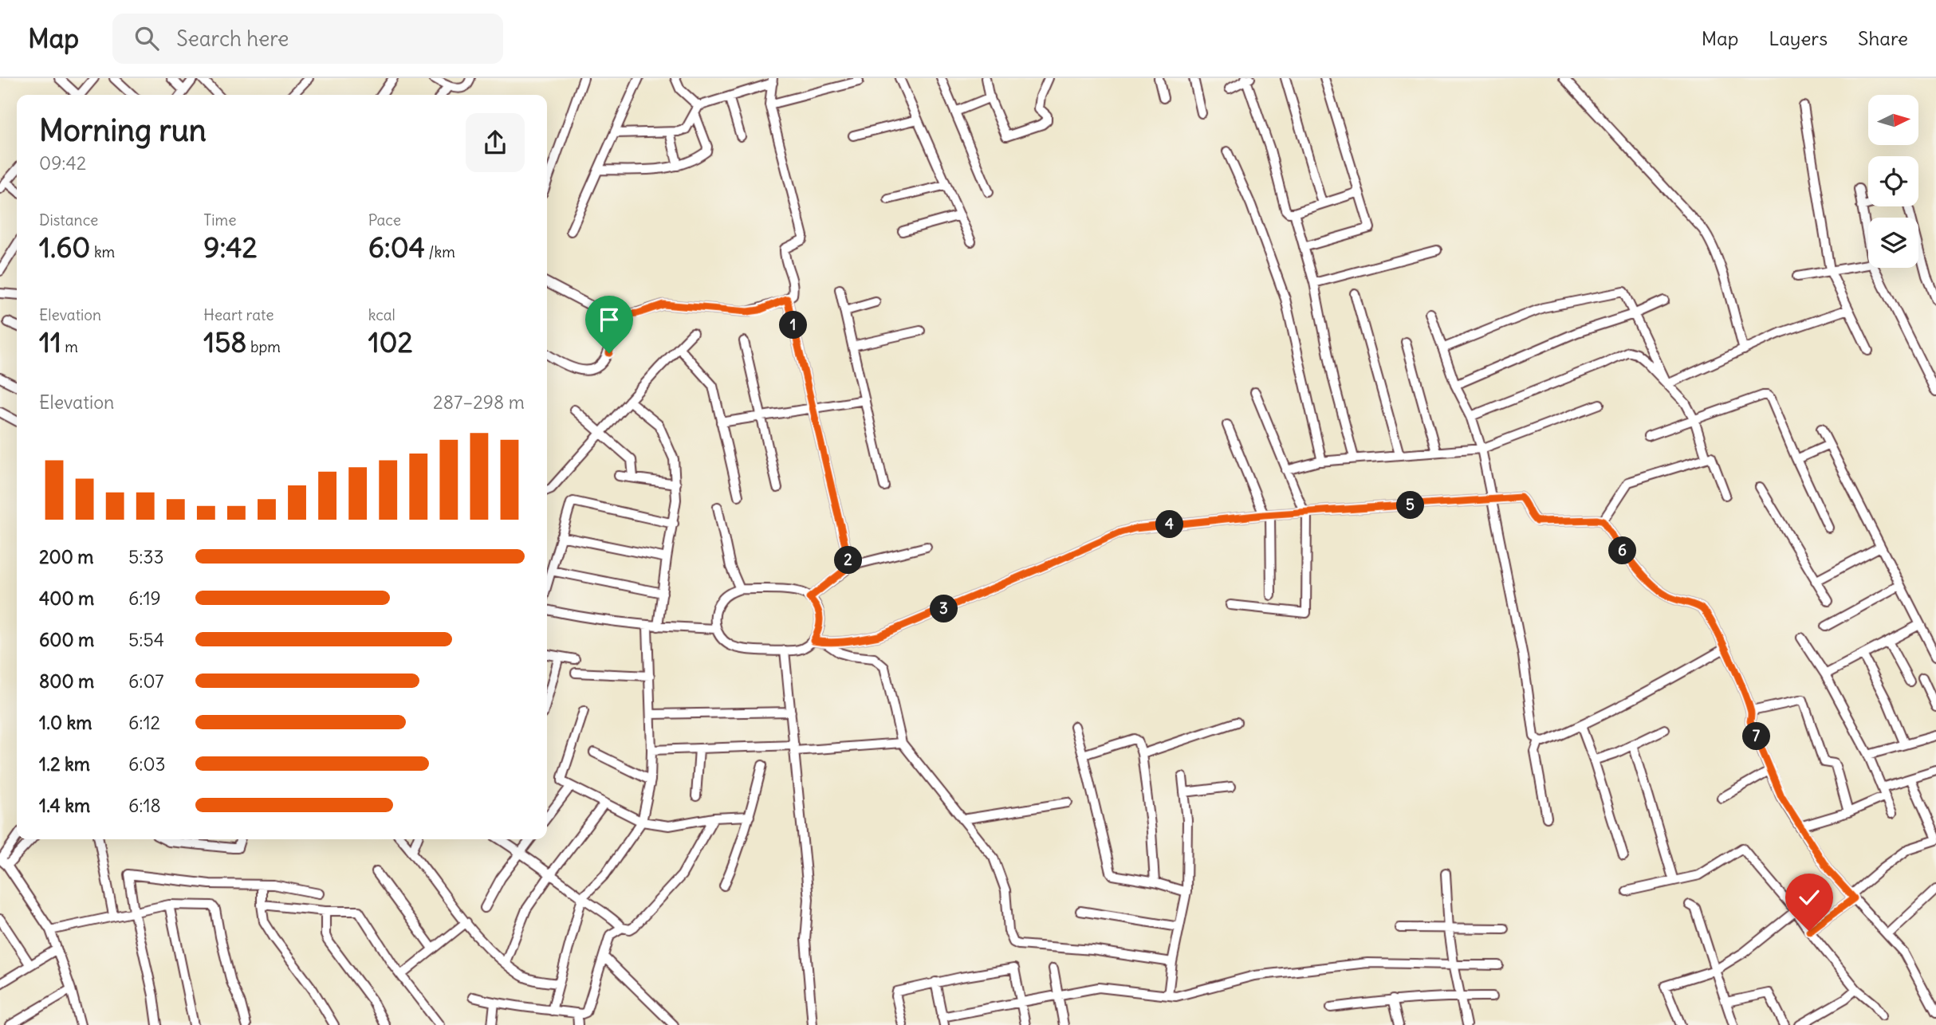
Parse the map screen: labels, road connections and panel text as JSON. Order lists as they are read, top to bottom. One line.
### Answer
{"north":"right","page":{"header":"Map","search":"Search here","nav":["Map","Layers","Share"],"heading":["Morning run","09:42"],"stats":[["Distance","1.60 km"],["Time","9:42"],["Pace","6:04 /km"],["Elevation","11 m"],["Heart rate","158 bpm"],["kcal","102"]],"pins":["1","5","4","6","2","3","7"],"chart":["Elevation","287–298 m"],"list":[{"name":"200 m","note":"5:33"},{"name":"400 m","note":"6:19"},{"name":"600 m","note":"5:54"},{"name":"800 m","note":"6:07"},{"name":"1.0 km","note":"6:12"},{"name":"1.2 km","note":"6:03"},{"name":"1.4 km","note":"6:18"}]}}
